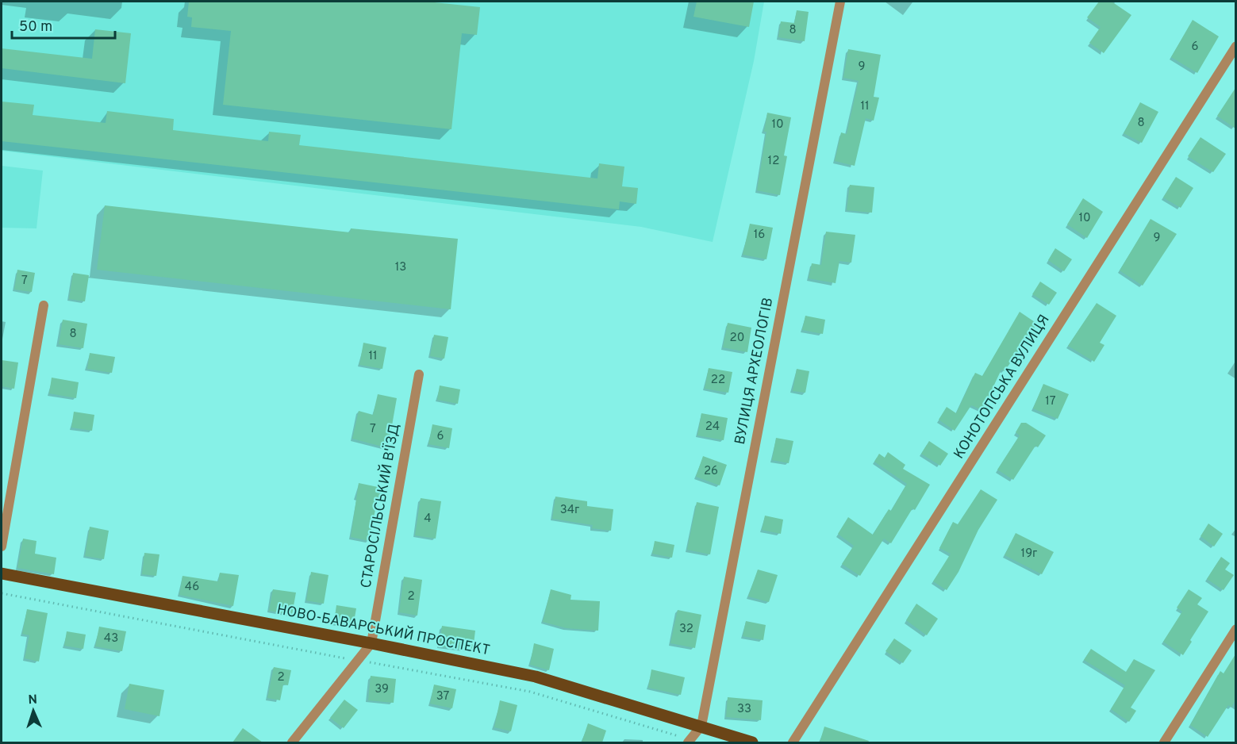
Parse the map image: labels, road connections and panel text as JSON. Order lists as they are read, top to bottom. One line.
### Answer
{"streets":{"main road":["НОВО-БАВАРСЬКИЙ ПРОСПЕКТ"],"street":["ВУЛИЦЯ АРХЕОЛОГІВ","КОНОТОПСЬКА ВУЛИЦЯ","СТАРОСІЛЬСЬКИЙ В'ЇЗД"]},"crossings":[["ВУЛИЦЯ АРХЕОЛОГІВ","НОВО-БАВАРСЬКИЙ ПРОСПЕКТ"],["СТАРОСІЛЬСЬКИЙ В'ЇЗД","НОВО-БАВАРСЬКИЙ ПРОСПЕКТ"]],"house_numbers":["8","6","9","11","8","10","12","10","16","9","13","7","8","20","11","22","17","24","7","6","26","34г","4","19г","46","2","32","43","2","39","37","33"],"scale_bar":"50 m","north":"top"}
